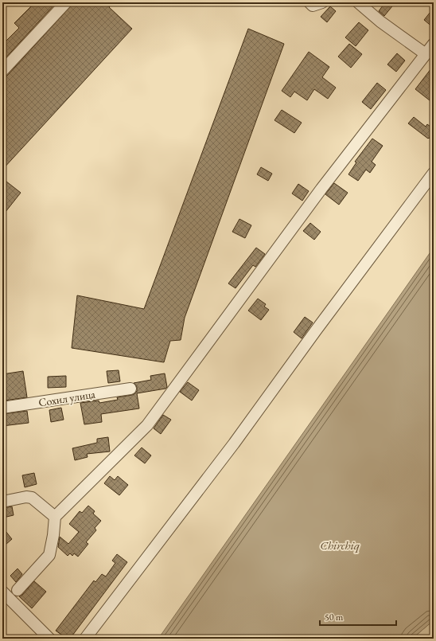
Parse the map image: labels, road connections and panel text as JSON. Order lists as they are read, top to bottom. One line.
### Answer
{"streets":{"street":["Сохил улица"]},"water":["Chirchiq"],"scale_bar":"50 m"}
